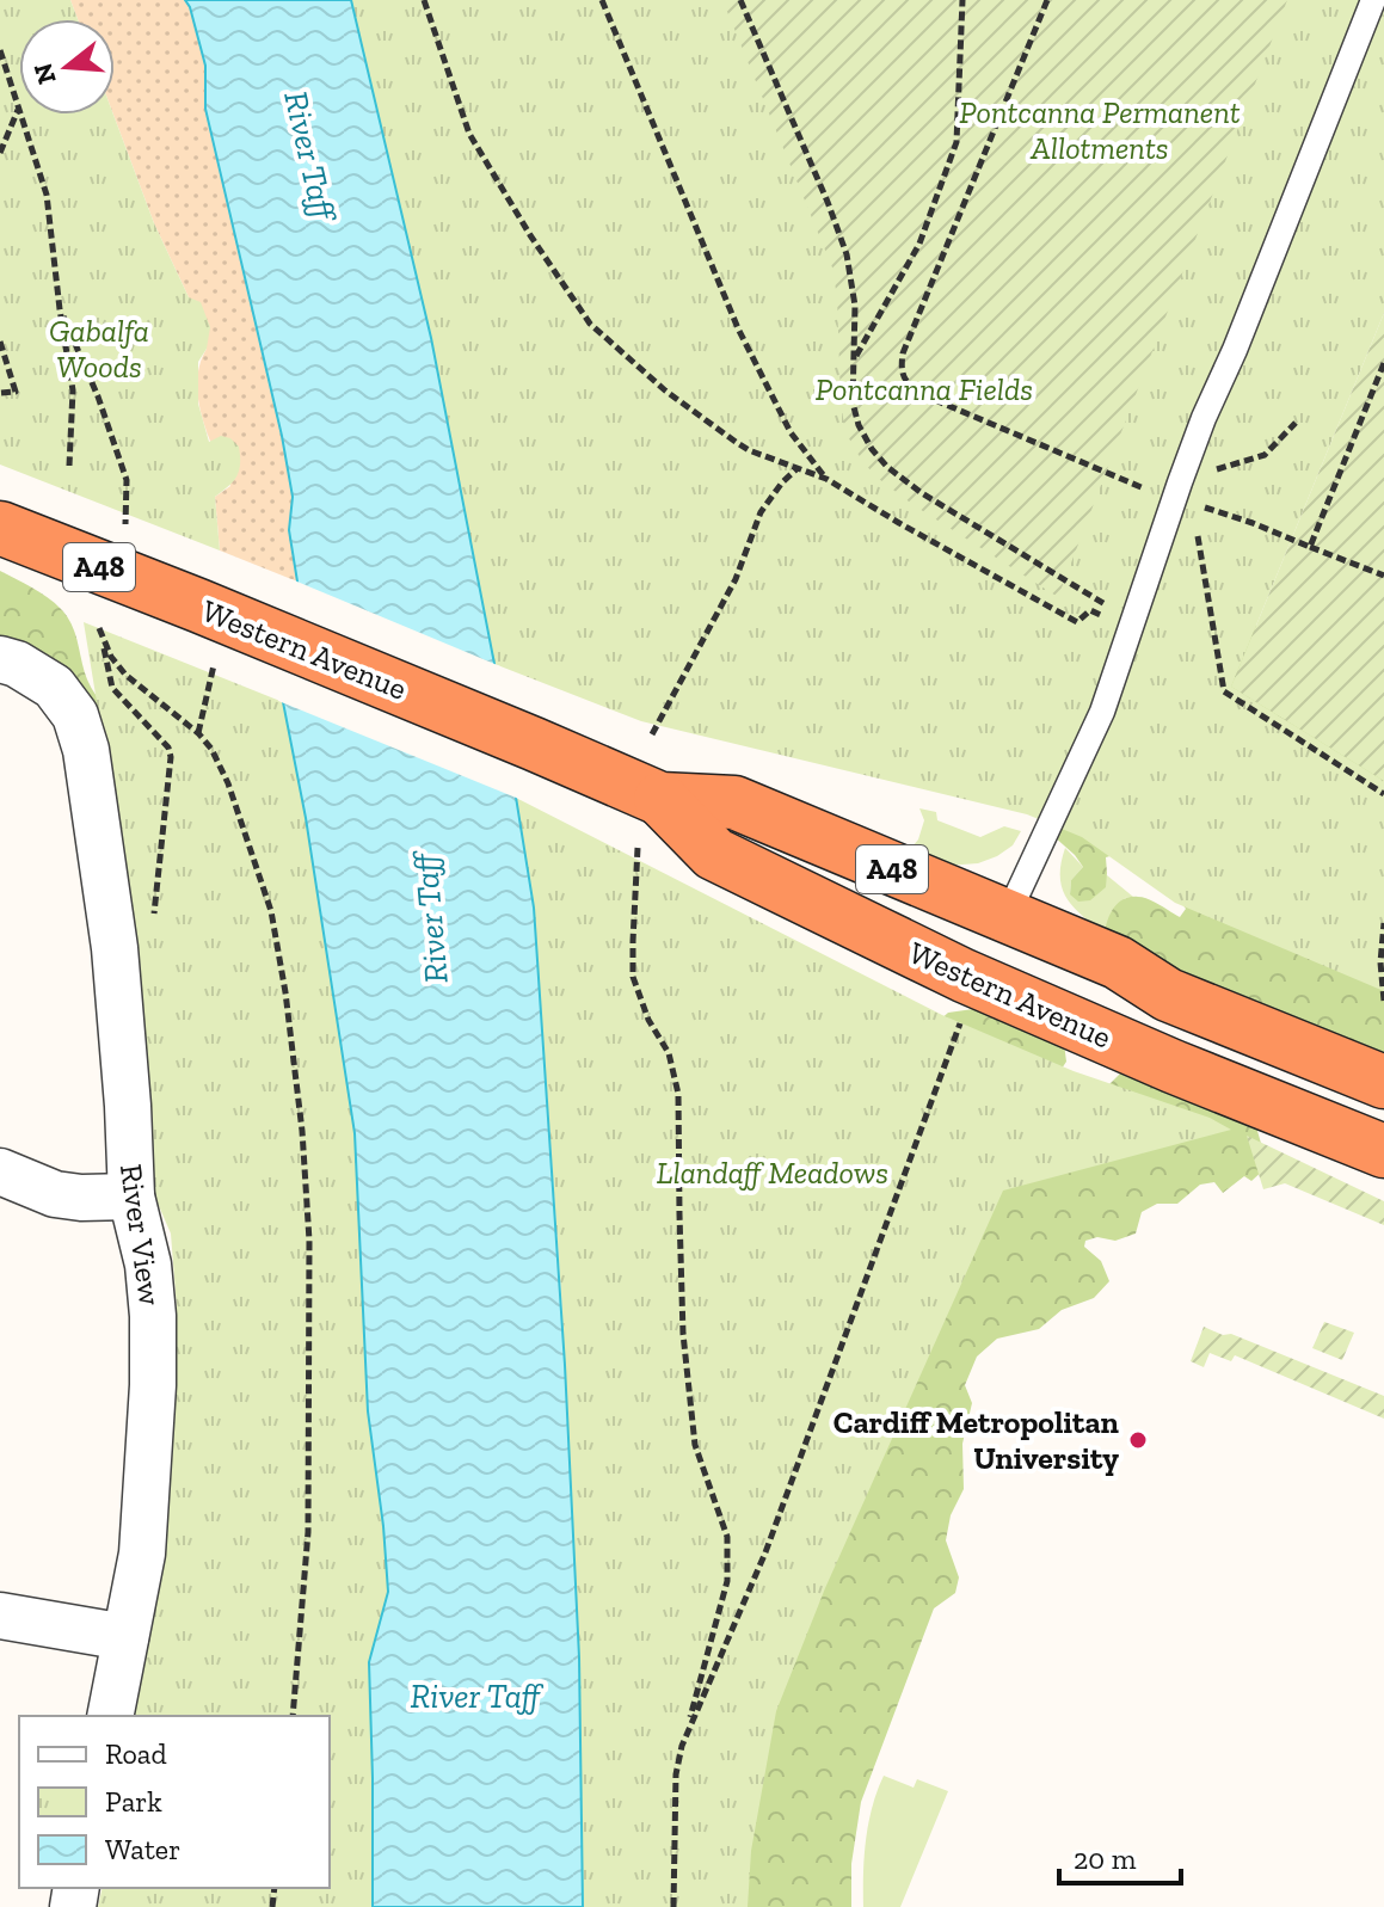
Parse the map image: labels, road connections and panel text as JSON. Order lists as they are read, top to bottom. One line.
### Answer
{"streets":{"highway":["A48","Western Avenue"],"street":["River View"]},"water":["River Taff"],"parks":["Pontcanna Permanent Allotments","Gabalfa Woods","Pontcanna Fields","Llandaff Meadows"],"places":["Cardiff Metropolitan University"],"legend":["Road","Park","Water"],"scale_bar":"20 m","north":"left"}
